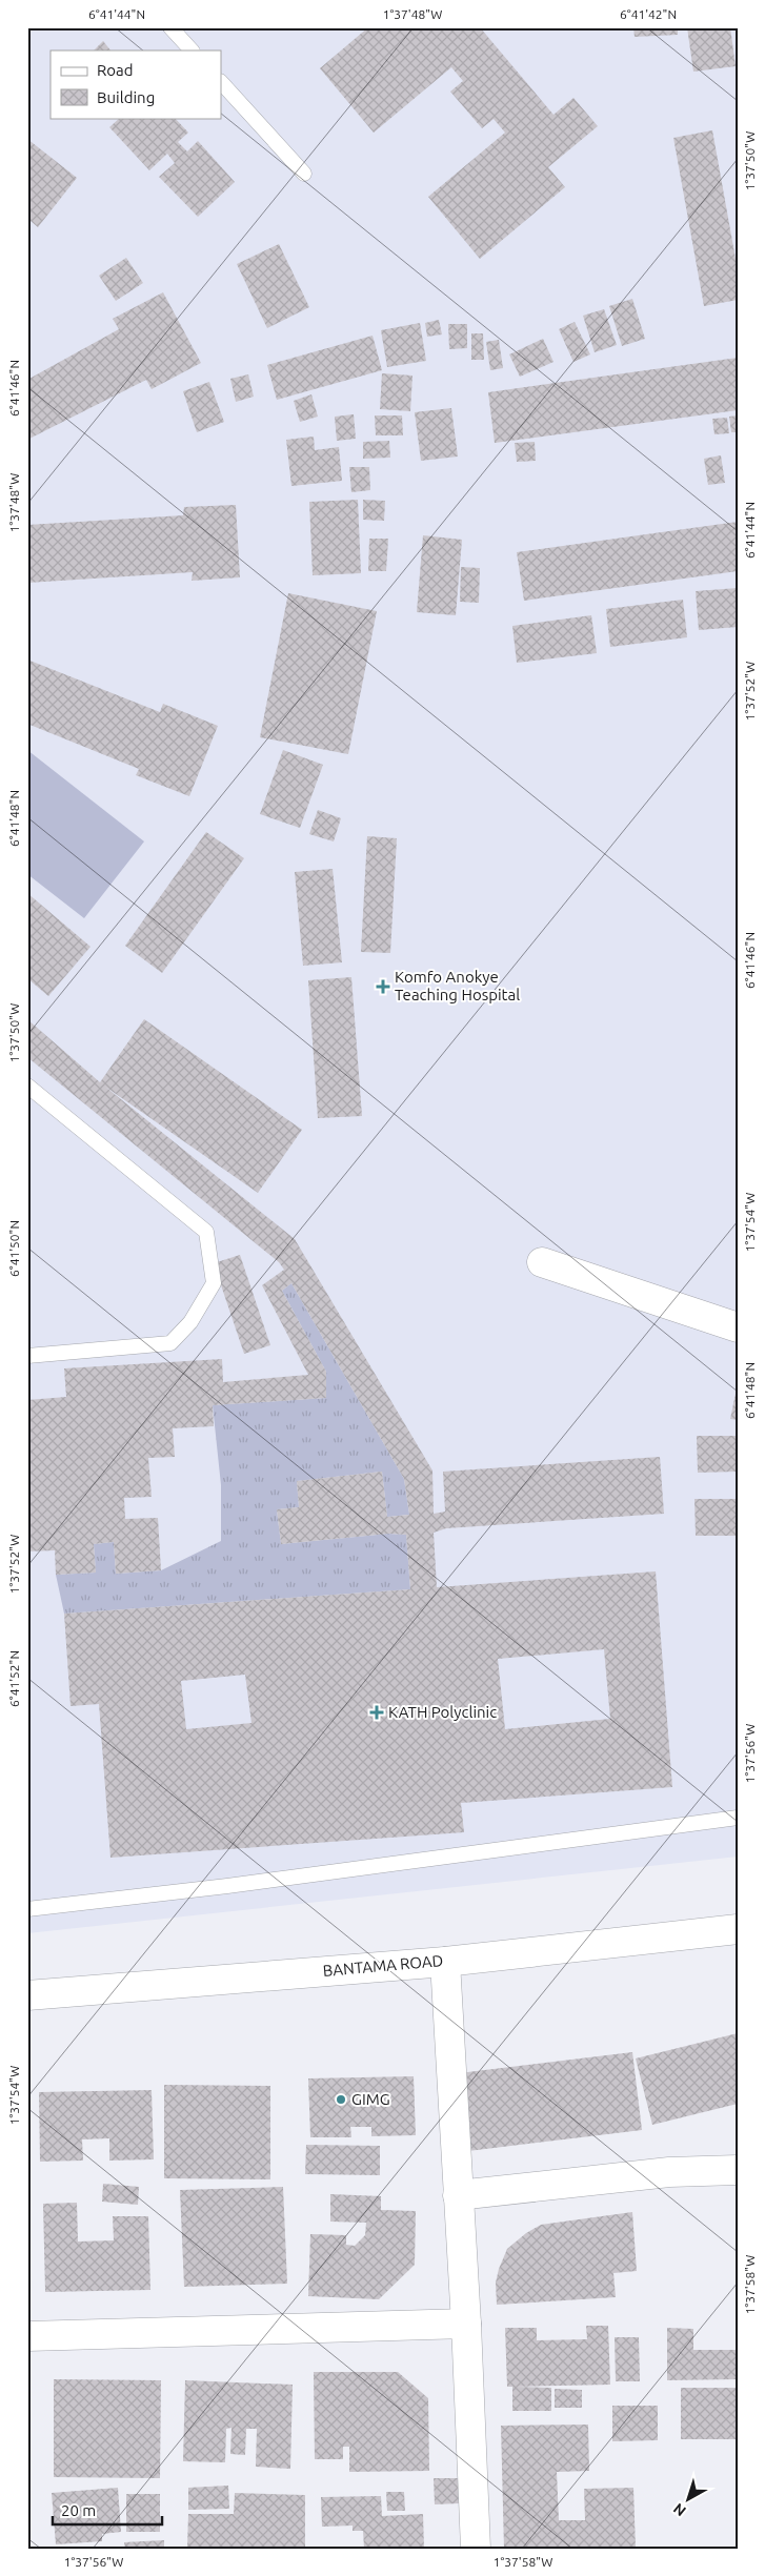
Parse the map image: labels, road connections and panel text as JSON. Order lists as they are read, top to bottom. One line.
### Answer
{"streets":{"street":["BANTAMA ROAD"]},"places":{"health":["Komfo Anokye Teaching Hospital","KATH Polyclinic"],"other":["GIMG"]},"legend":["Road","Building"],"scale_bar":"20 m","north":"bottom left","coordinates":["6°41'44\"N","1°37'48\"W","6°41'42\"N","1°37'50\"W","6°41'46\"N","1°37'52\"W","6°41'48\"N","1°37'54\"W","6°41'50\"N","6°41'52\"N","1°37'56\"W","1°37'58\"W"]}
